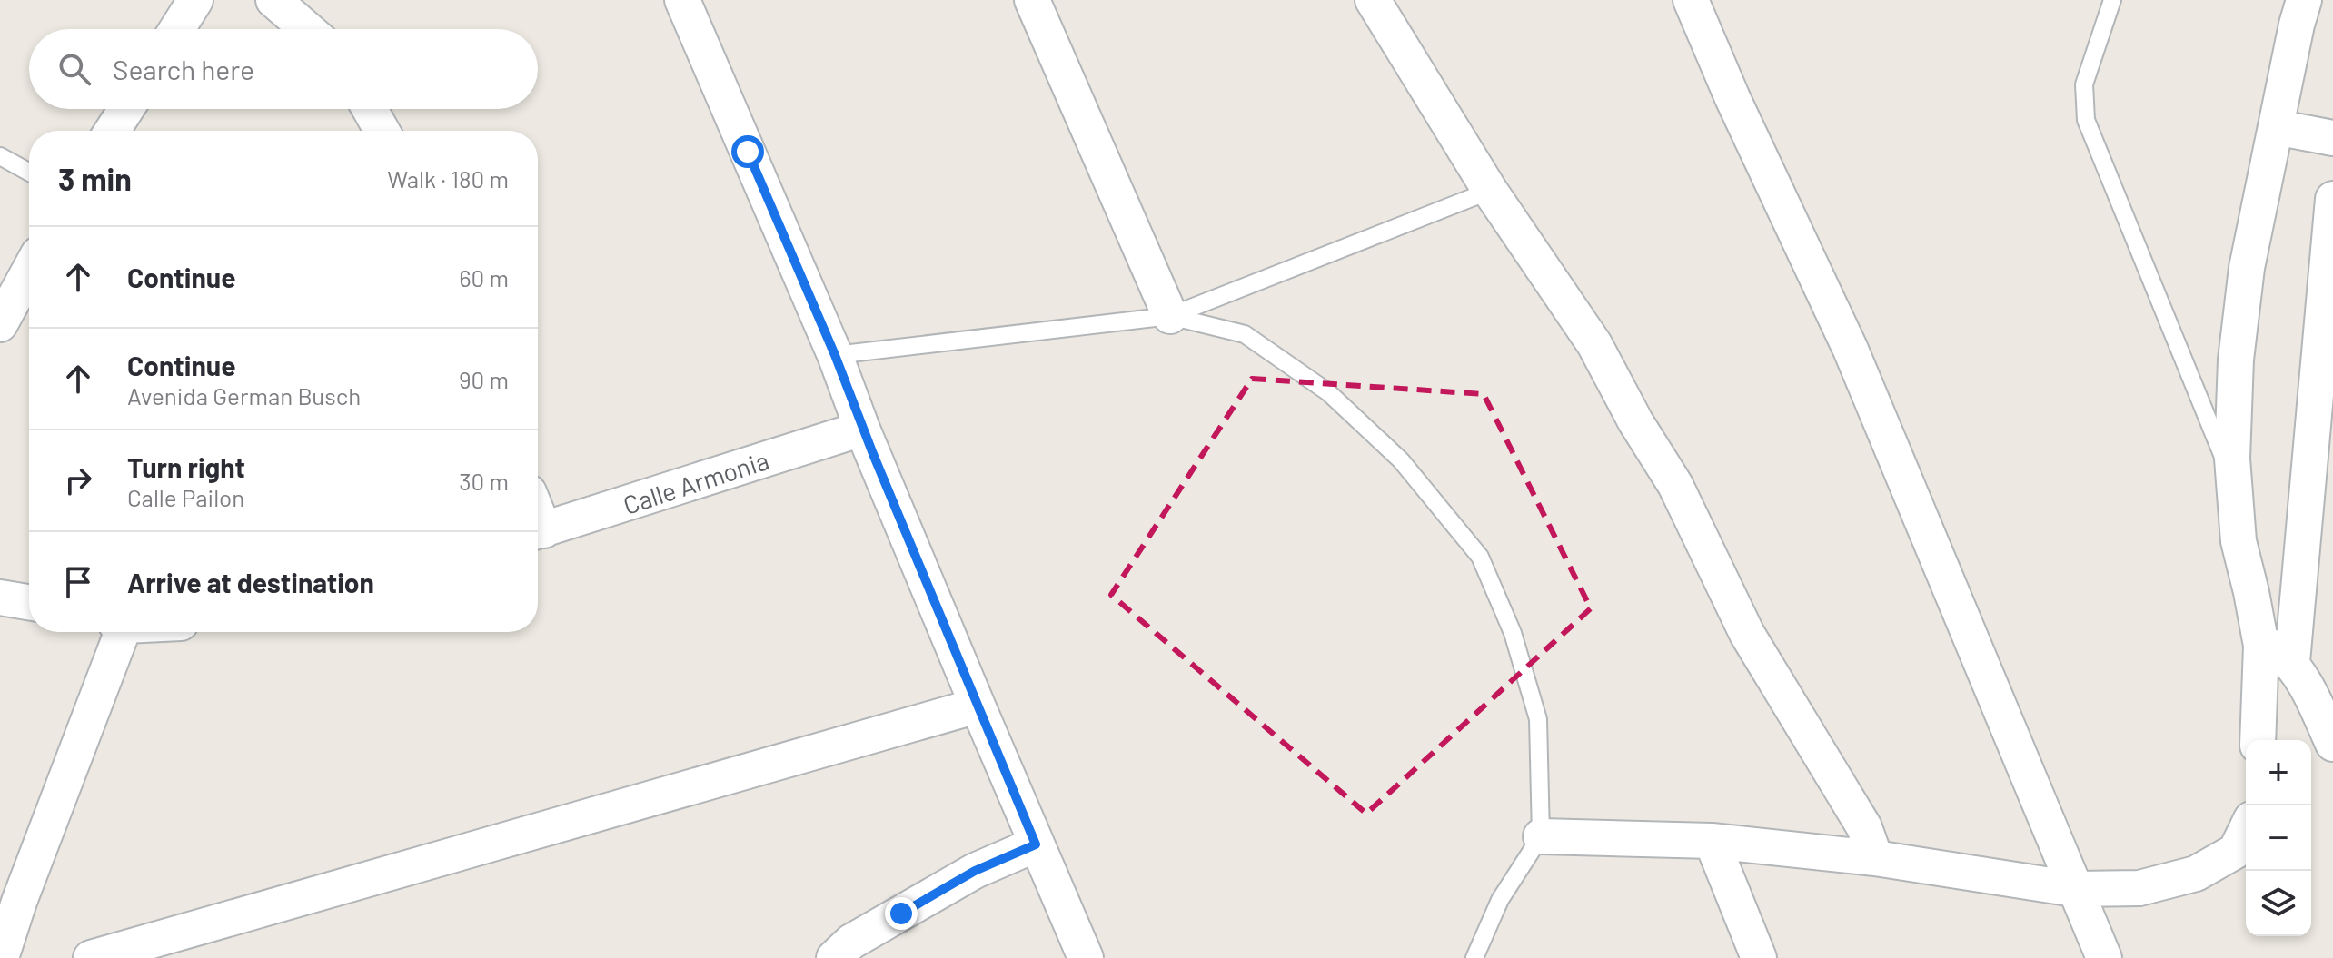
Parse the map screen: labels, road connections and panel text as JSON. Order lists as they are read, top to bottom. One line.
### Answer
{"streets":{"street":["Calle Armonia"]},"page":{"search":"Search here","heading":["3 min","Walk · 180 m"],"list":[["Continue","60 m"],["Continue","Avenida German Busch","90 m"],["Turn right","Calle Pailon","30 m"],"Arrive at destination"],"map_buttons":["+","−"]}}
